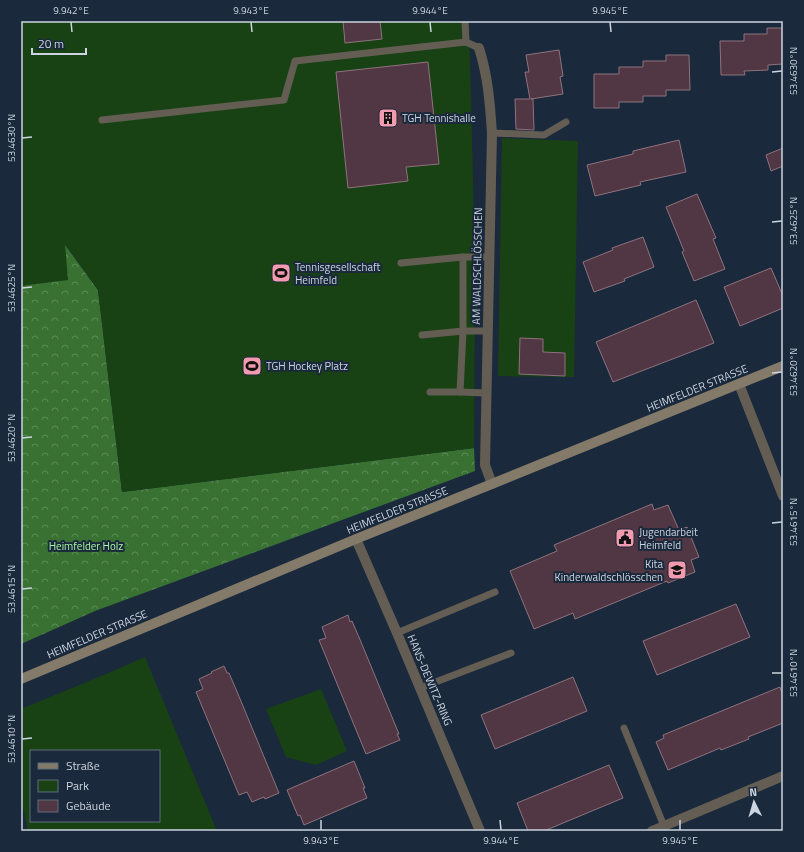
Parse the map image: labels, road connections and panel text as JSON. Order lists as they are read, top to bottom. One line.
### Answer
{"streets":{"street":["AM WALDSCHLÖSSCHEN","HEIMFELDER STRASSE","HANS-DEWITZ-RING"]},"crossings":[["AM WALDSCHLÖSSCHEN","HEIMFELDER STRASSE"],["HEIMFELDER STRASSE","HANS-DEWITZ-RING"]],"parks":["Heimfelder Holz"],"places":{"building":["TGH Tennishalle"],"sports":["Tennisgesellschaft Heimfeld","TGH Hockey Platz"],"public building":["Jugendarbeit Heimfeld"],"school or university":["Kita Kinderwaldschlösschen"]},"legend":["Straße","Park","Gebäude"],"scale_bar":"20 m","north":"top","coordinates":["9.942°E","9.943°E","9.944°E","9.945°E","53.4630°N","53.4625°N","53.4620°N","53.4615°N","53.4610°N"]}
